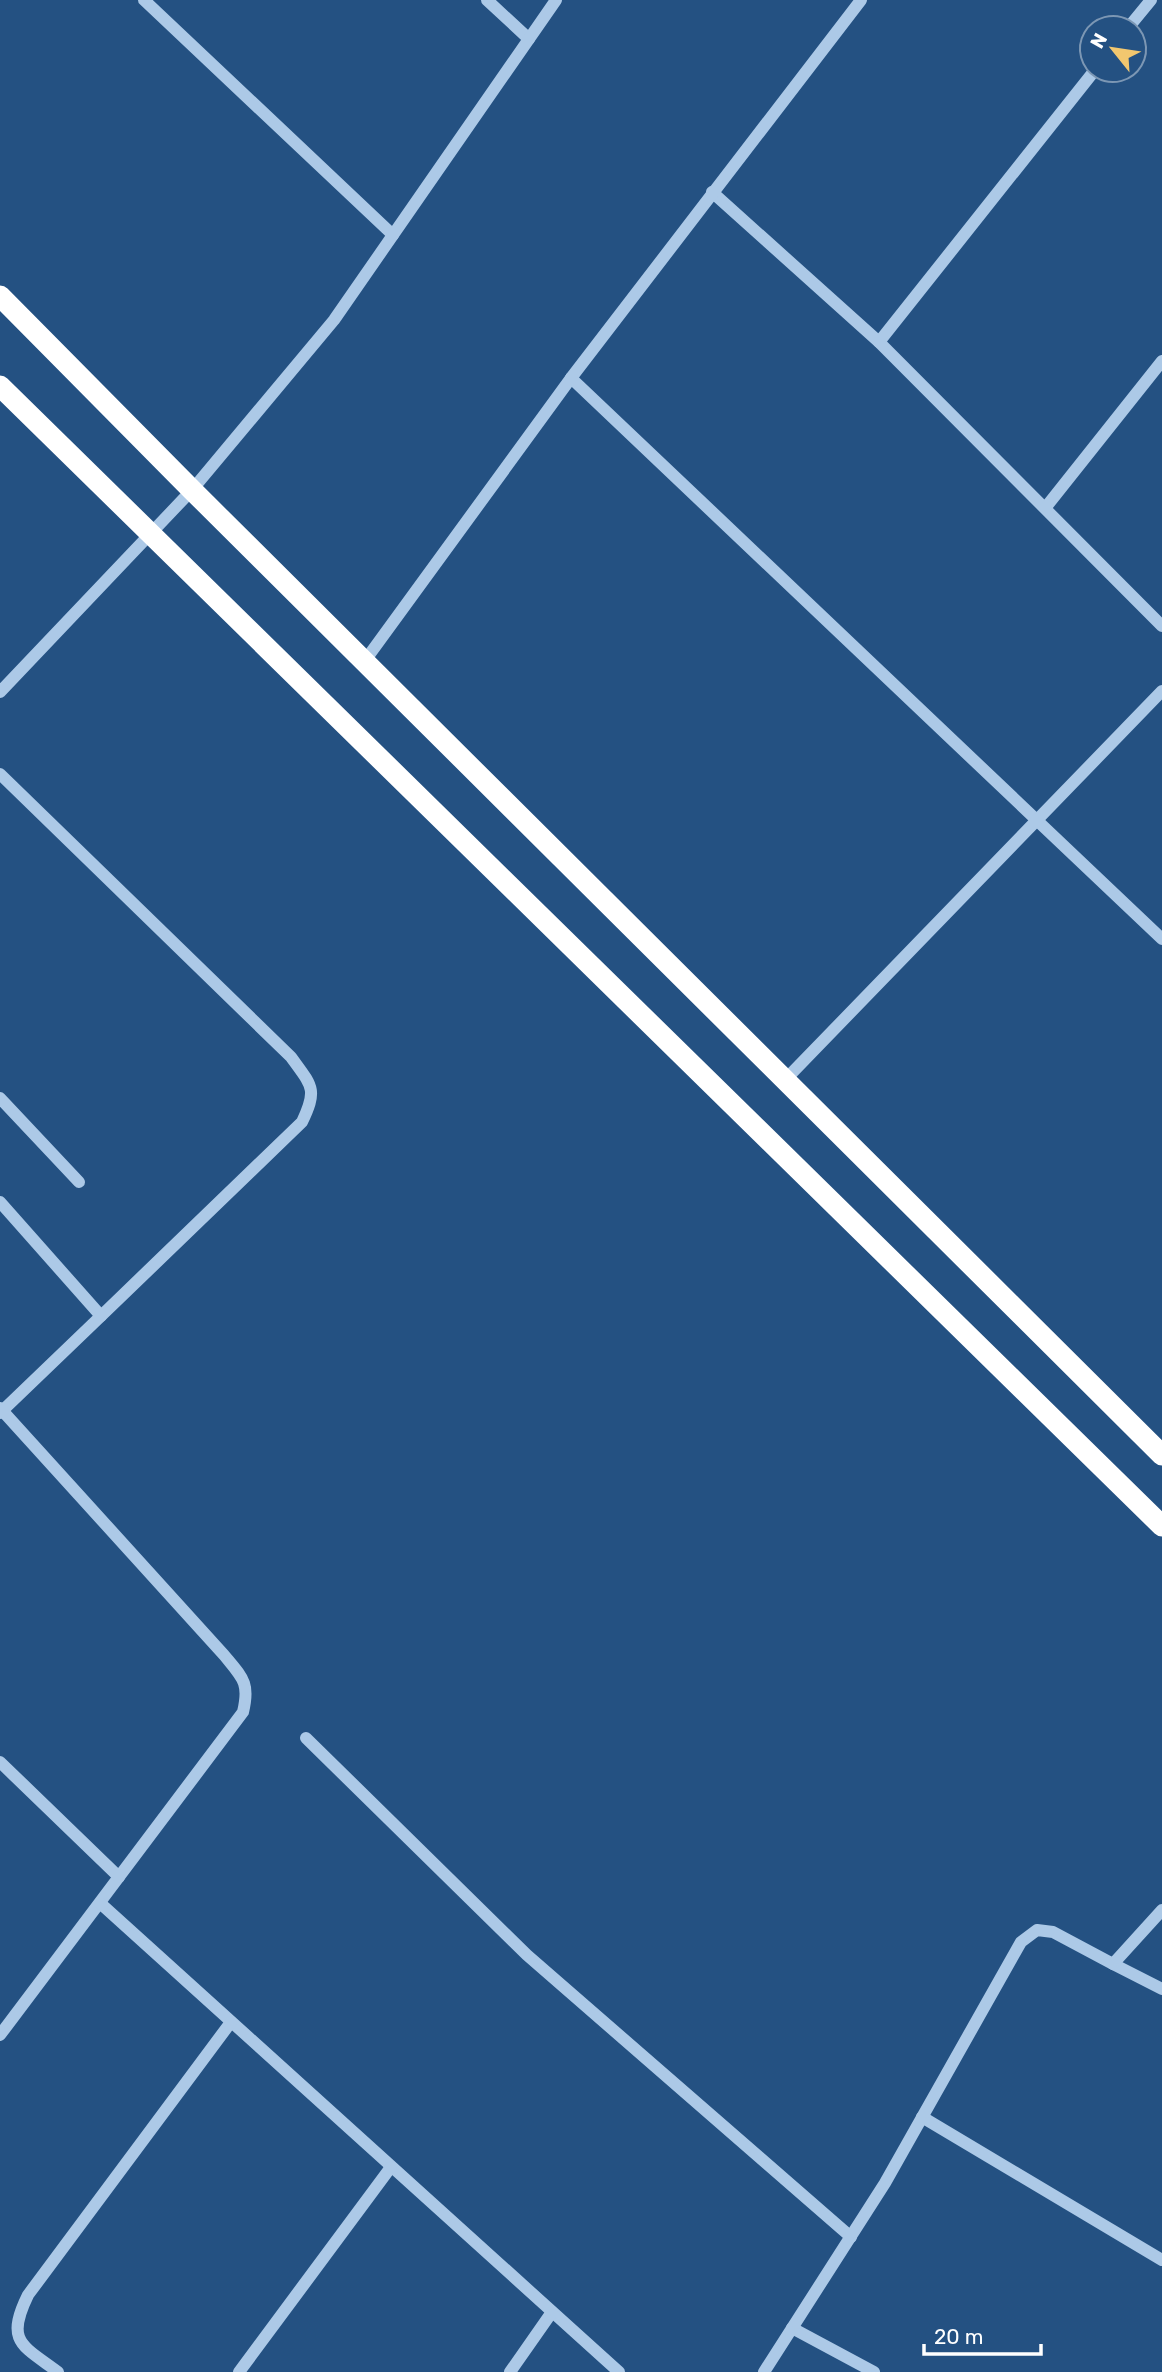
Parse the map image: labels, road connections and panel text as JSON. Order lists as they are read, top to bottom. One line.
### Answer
{"scale_bar":"20 m","north":"top left"}
